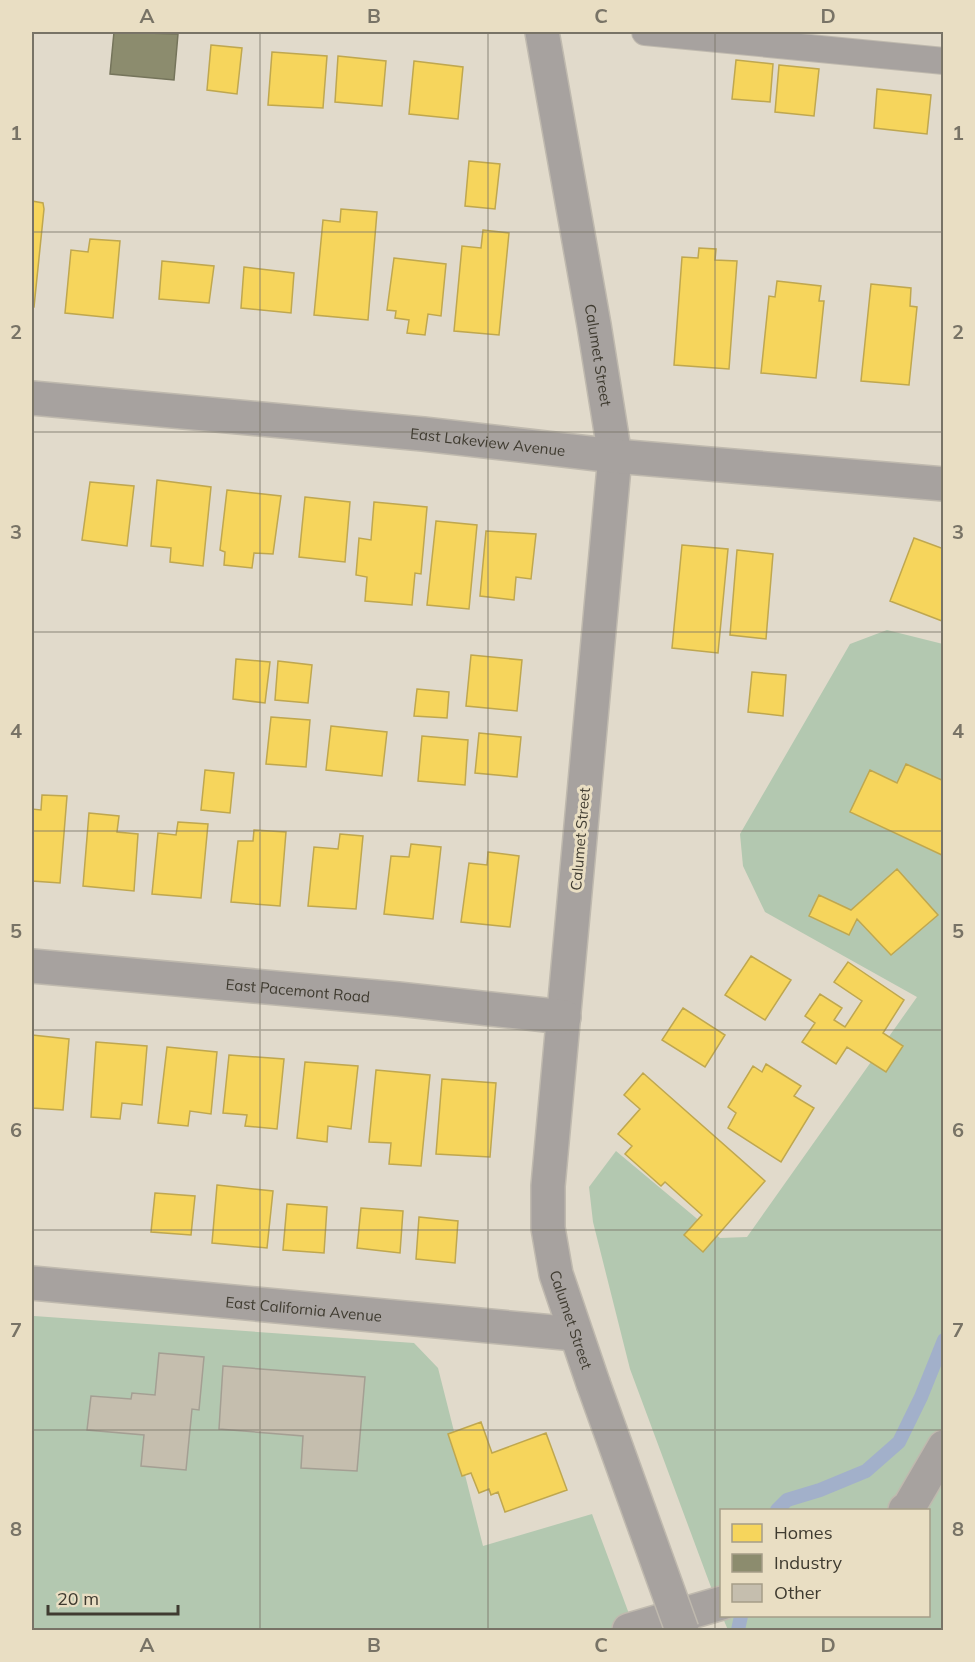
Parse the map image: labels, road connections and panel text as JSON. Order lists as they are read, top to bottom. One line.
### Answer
{"streets":{"street":["Calumet Street","East Lakeview Avenue","East Pacemont Road","East California Avenue"]},"crossings":[["Calumet Street","East Lakeview Avenue"],["Calumet Street","East Pacemont Road"],["Calumet Street","East California Avenue"]],"legend":["Homes","Industry","Other"],"scale_bar":"20 m","grid":{"columns":["A","B","C","D"],"rows":["1","2","3","4","5","6","7","8"]}}
